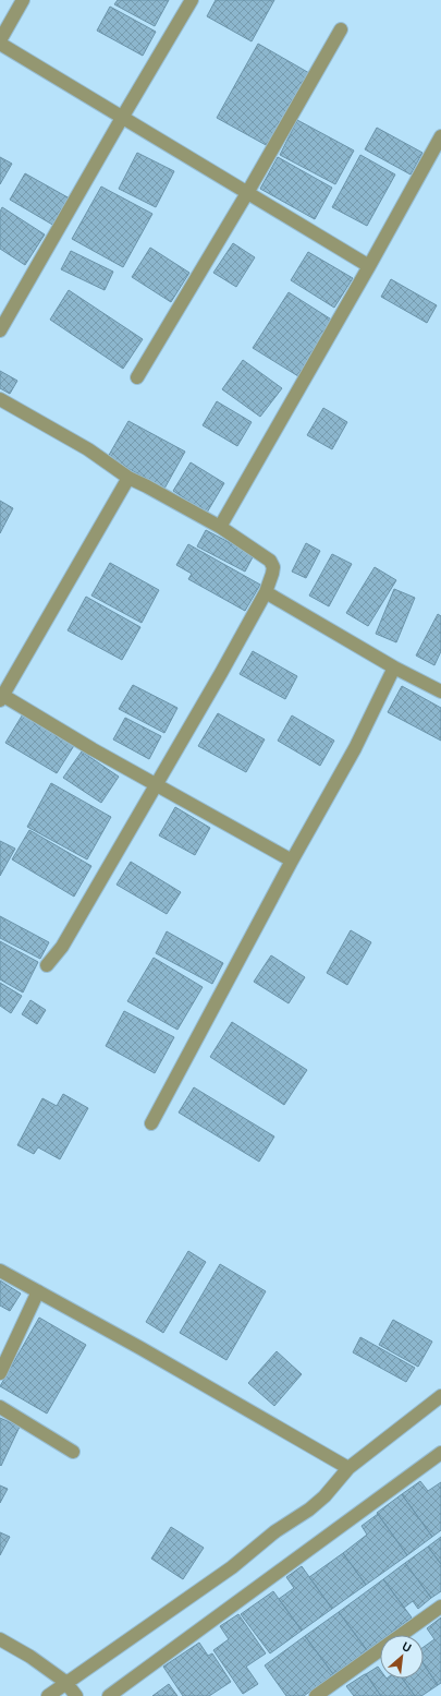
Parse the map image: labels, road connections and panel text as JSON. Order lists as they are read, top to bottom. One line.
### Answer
{"north":"top right"}
